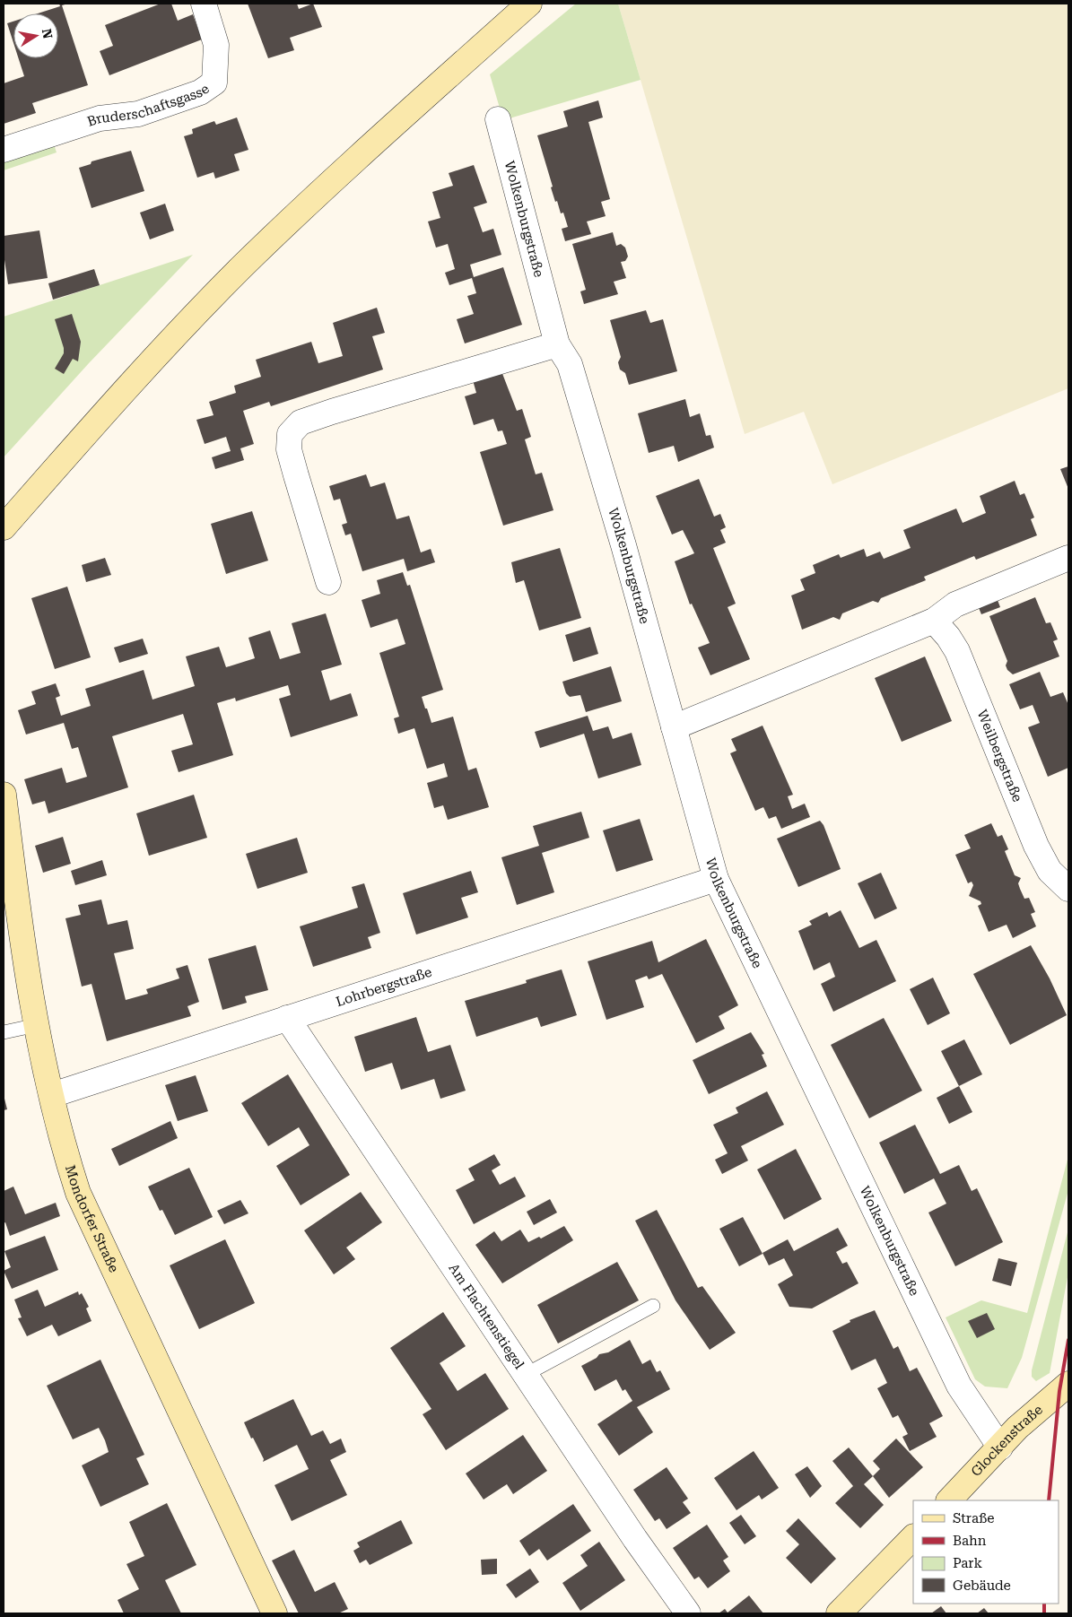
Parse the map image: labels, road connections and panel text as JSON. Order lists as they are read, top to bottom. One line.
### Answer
{"streets":{"street":["Bruderschaftsgasse","Wolkenburgstraße","Weilbergstraße","Lohrbergstraße","Mondorfer Straße","Am Flachtenstiegel","Glockenstraße"]},"crossings":[["Wolkenburgstraße","Lohrbergstraße"],["Wolkenburgstraße","Glockenstraße"],["Lohrbergstraße","Mondorfer Straße"],["Lohrbergstraße","Am Flachtenstiegel"]],"legend":["Straße","Bahn","Park","Gebäude"],"north":"right"}
